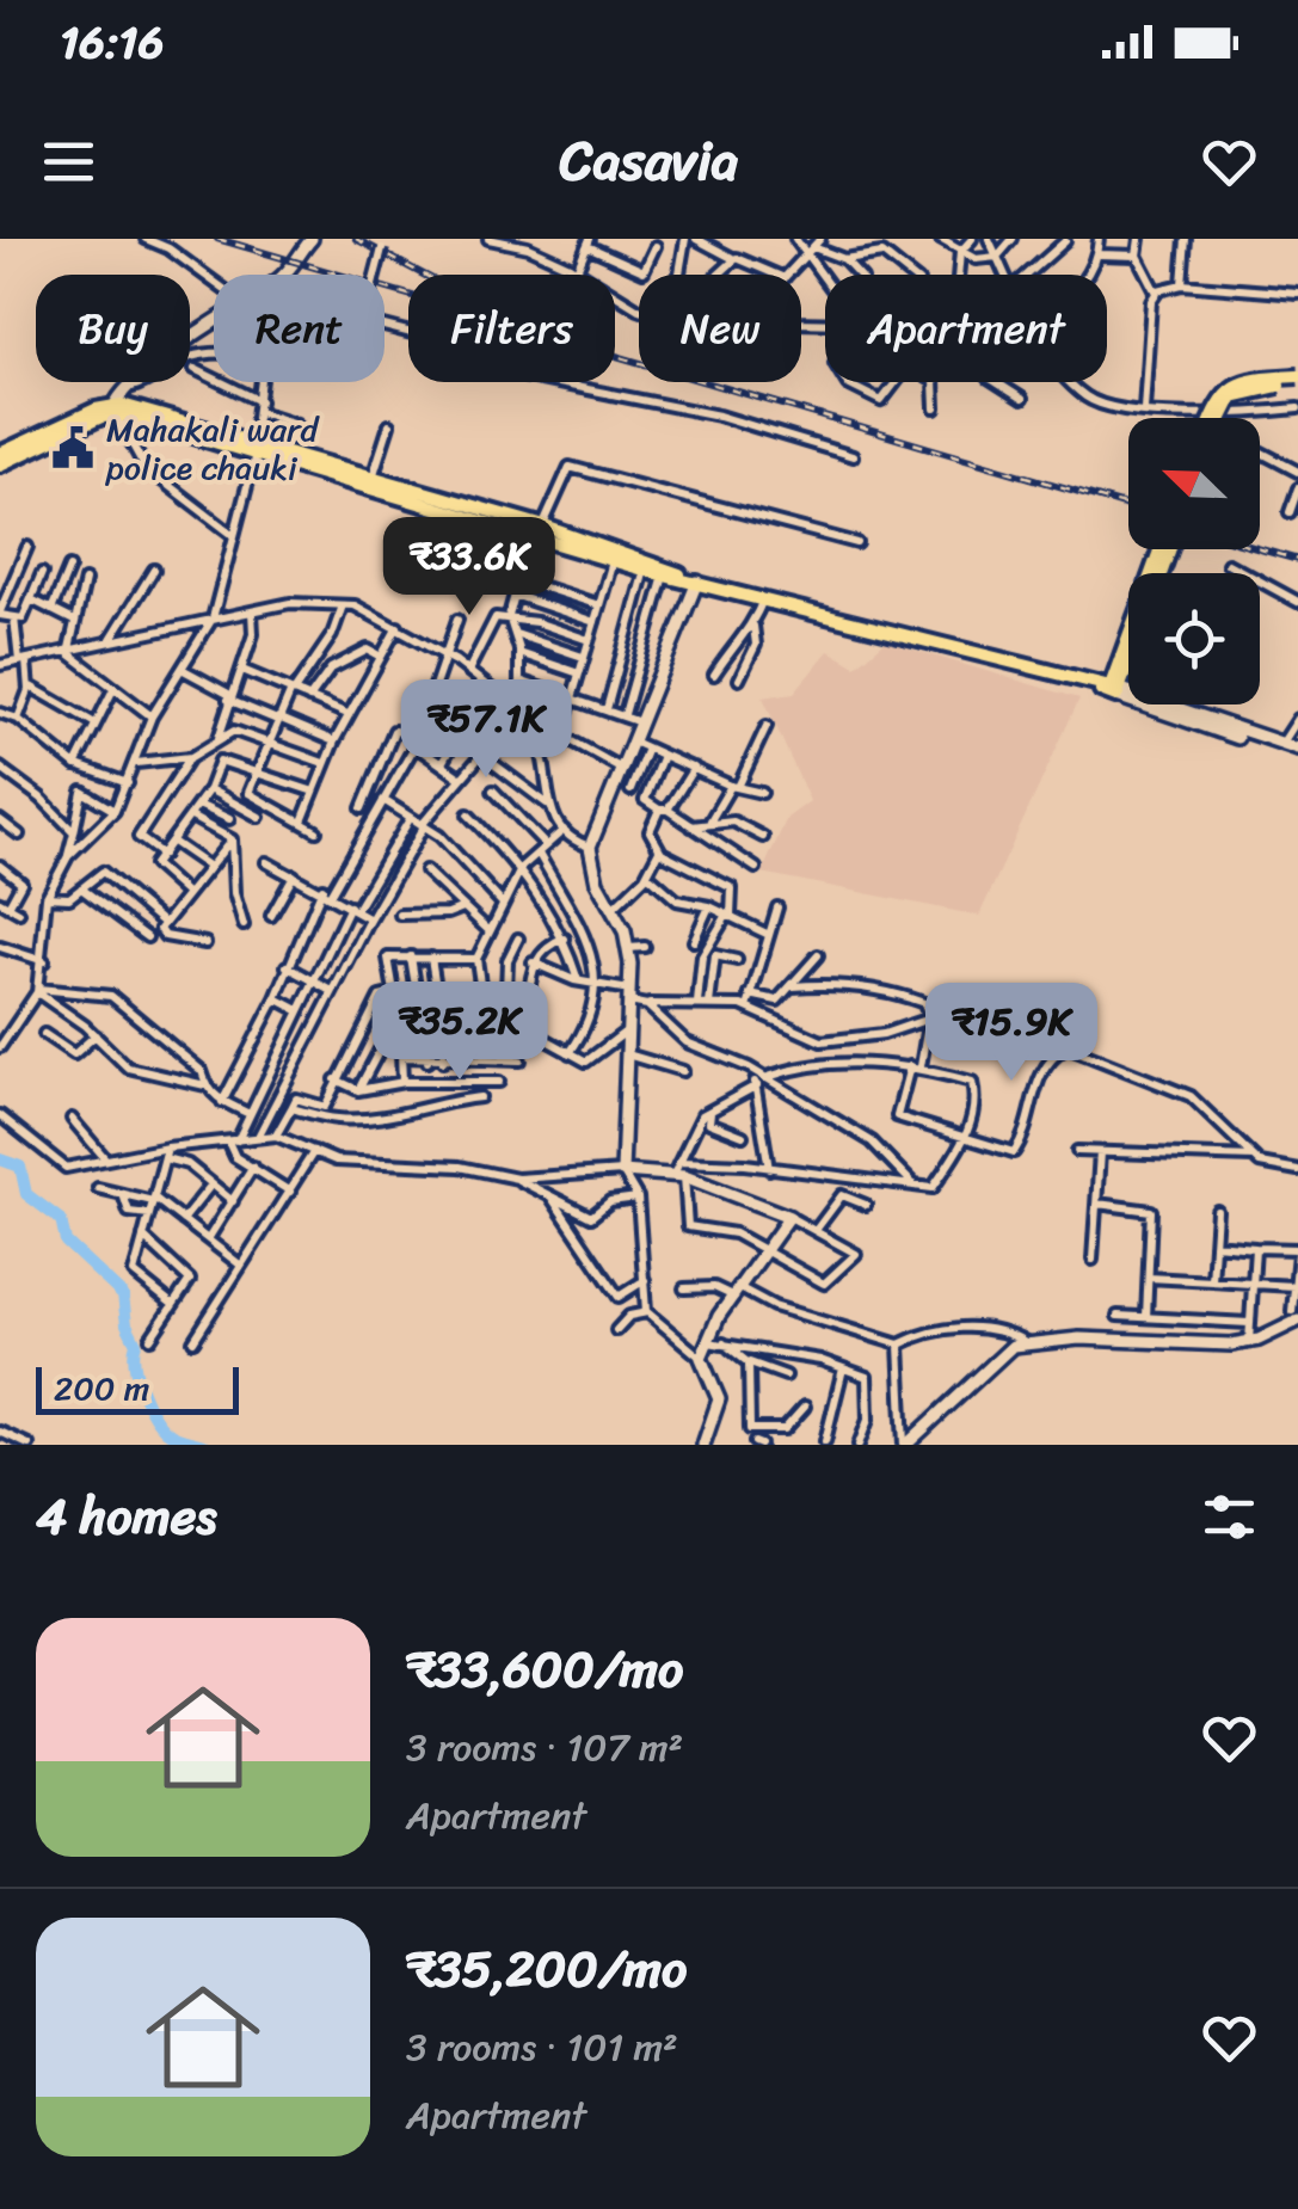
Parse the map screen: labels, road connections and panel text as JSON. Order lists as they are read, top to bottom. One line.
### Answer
{"places":{"public building":["Mahakali ward police chauki"]},"scale_bar":"200 m","north":"top left","page":{"status":"16:16","header":"Casavia","chip":["Buy","Rent","Filters","New","Apartment"],"price":["₹33.6K","₹57.1K","₹35.2K","₹15.9K"],"scale":"200 m","heading":"4 homes","list":[{"name":"₹33,600/mo","note":"3 rooms · 107 m² · Apartment"},{"name":"₹35,200/mo","note":"3 rooms · 101 m² · Apartment"}]}}
